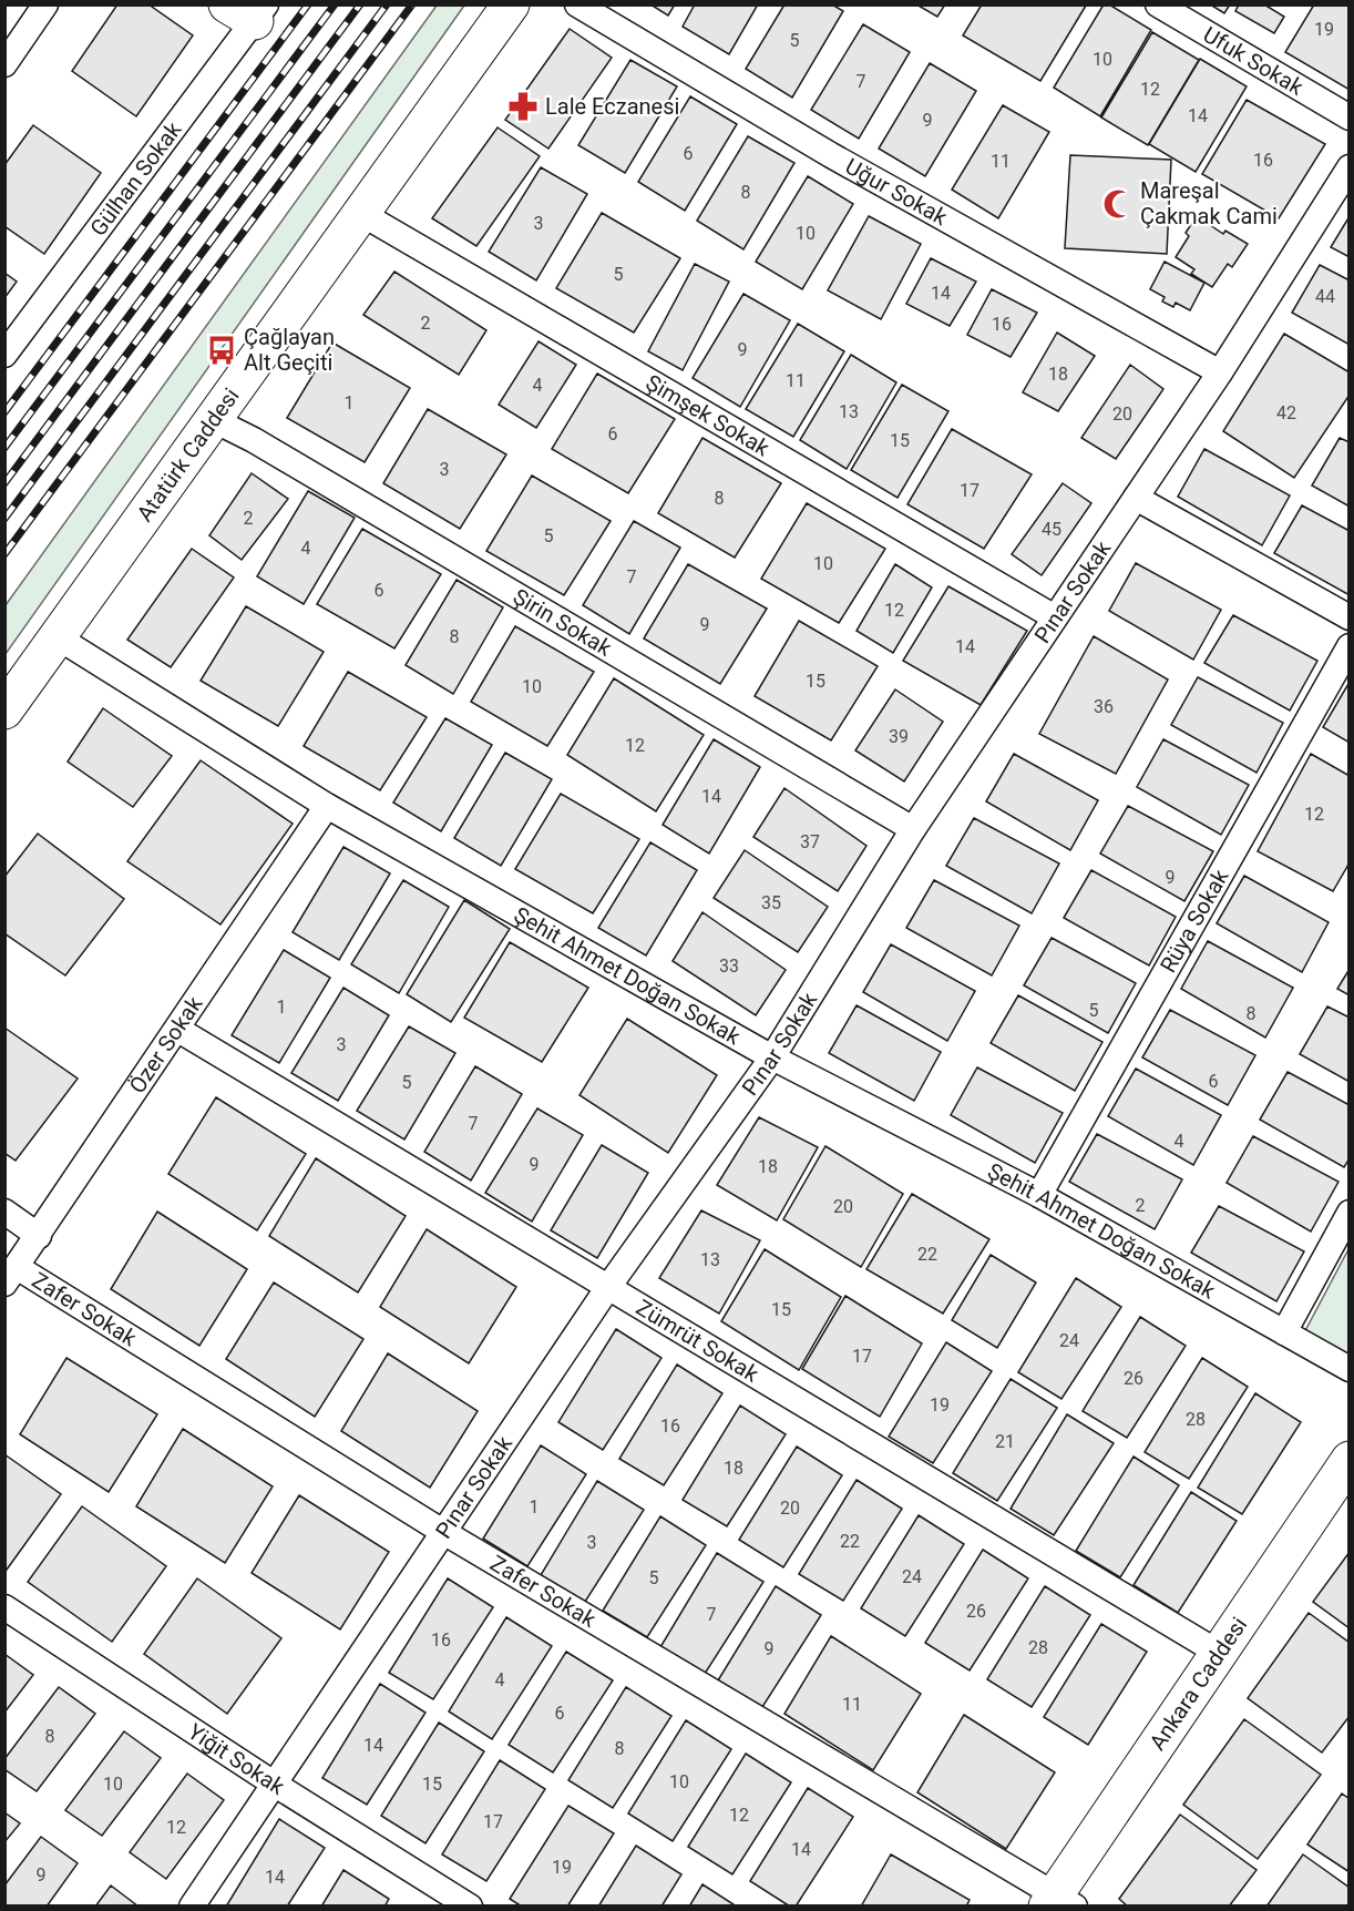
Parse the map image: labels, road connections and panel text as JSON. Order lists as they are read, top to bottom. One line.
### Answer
{"streets":{"main road":["Atatürk Caddesi","Ankara Caddesi"],"street":["Ufuk Sokak","Gülhan Sokak","Uğur Sokak","Şimşek Sokak","Pınar Sokak","Şirin Sokak","Rüya Sokak","Şehit Ahmet Doğan Sokak","Özer Sokak","Zafer Sokak","Zümrüt Sokak","Yiğit Sokak"]},"crossings":[["Uğur Sokak","Pınar Sokak"],["Şimşek Sokak","Atatürk Caddesi"],["Şimşek Sokak","Pınar Sokak"],["Atatürk Caddesi","Şirin Sokak"],["Atatürk Caddesi","Şehit Ahmet Doğan Sokak"],["Pınar Sokak","Şirin Sokak"],["Pınar Sokak","Şehit Ahmet Doğan Sokak"],["Pınar Sokak","Zafer Sokak"],["Pınar Sokak","Zümrüt Sokak"],["Pınar Sokak","Yiğit Sokak"],["Rüya Sokak","Şehit Ahmet Doğan Sokak"],["Şehit Ahmet Doğan Sokak","Özer Sokak"],["Özer Sokak","Zafer Sokak"],["Özer Sokak","Zümrüt Sokak"],["Zafer Sokak","Ankara Caddesi"],["Zümrüt Sokak","Ankara Caddesi"]],"places":{"pharmacy":["Lale Eczanesi"],"mosque":["Mareşal Çakmak Cami"],"bus stop":["Çağlayan Alt Geçiti"]},"house_numbers":["19","5","10","7","12","14","9","6","16","11","8","3","10","5","14","44","2","16","9","18","11","4","1","13","42","20","6","15","3","17","8","2","45","5","4","10","7","6","12","9","8","14","15","10","36","39","12","14","12","37","9","35","33","1","5","8","3","6","5","7","4","9","18","2","20","22","13","15","24","17","26","19","28","16","21","18","1","20","22","3","24","5","26","7","16","28","9","4","11","6","8","14","8","10","10","15","12","17","12","14","19","9","14"]}
